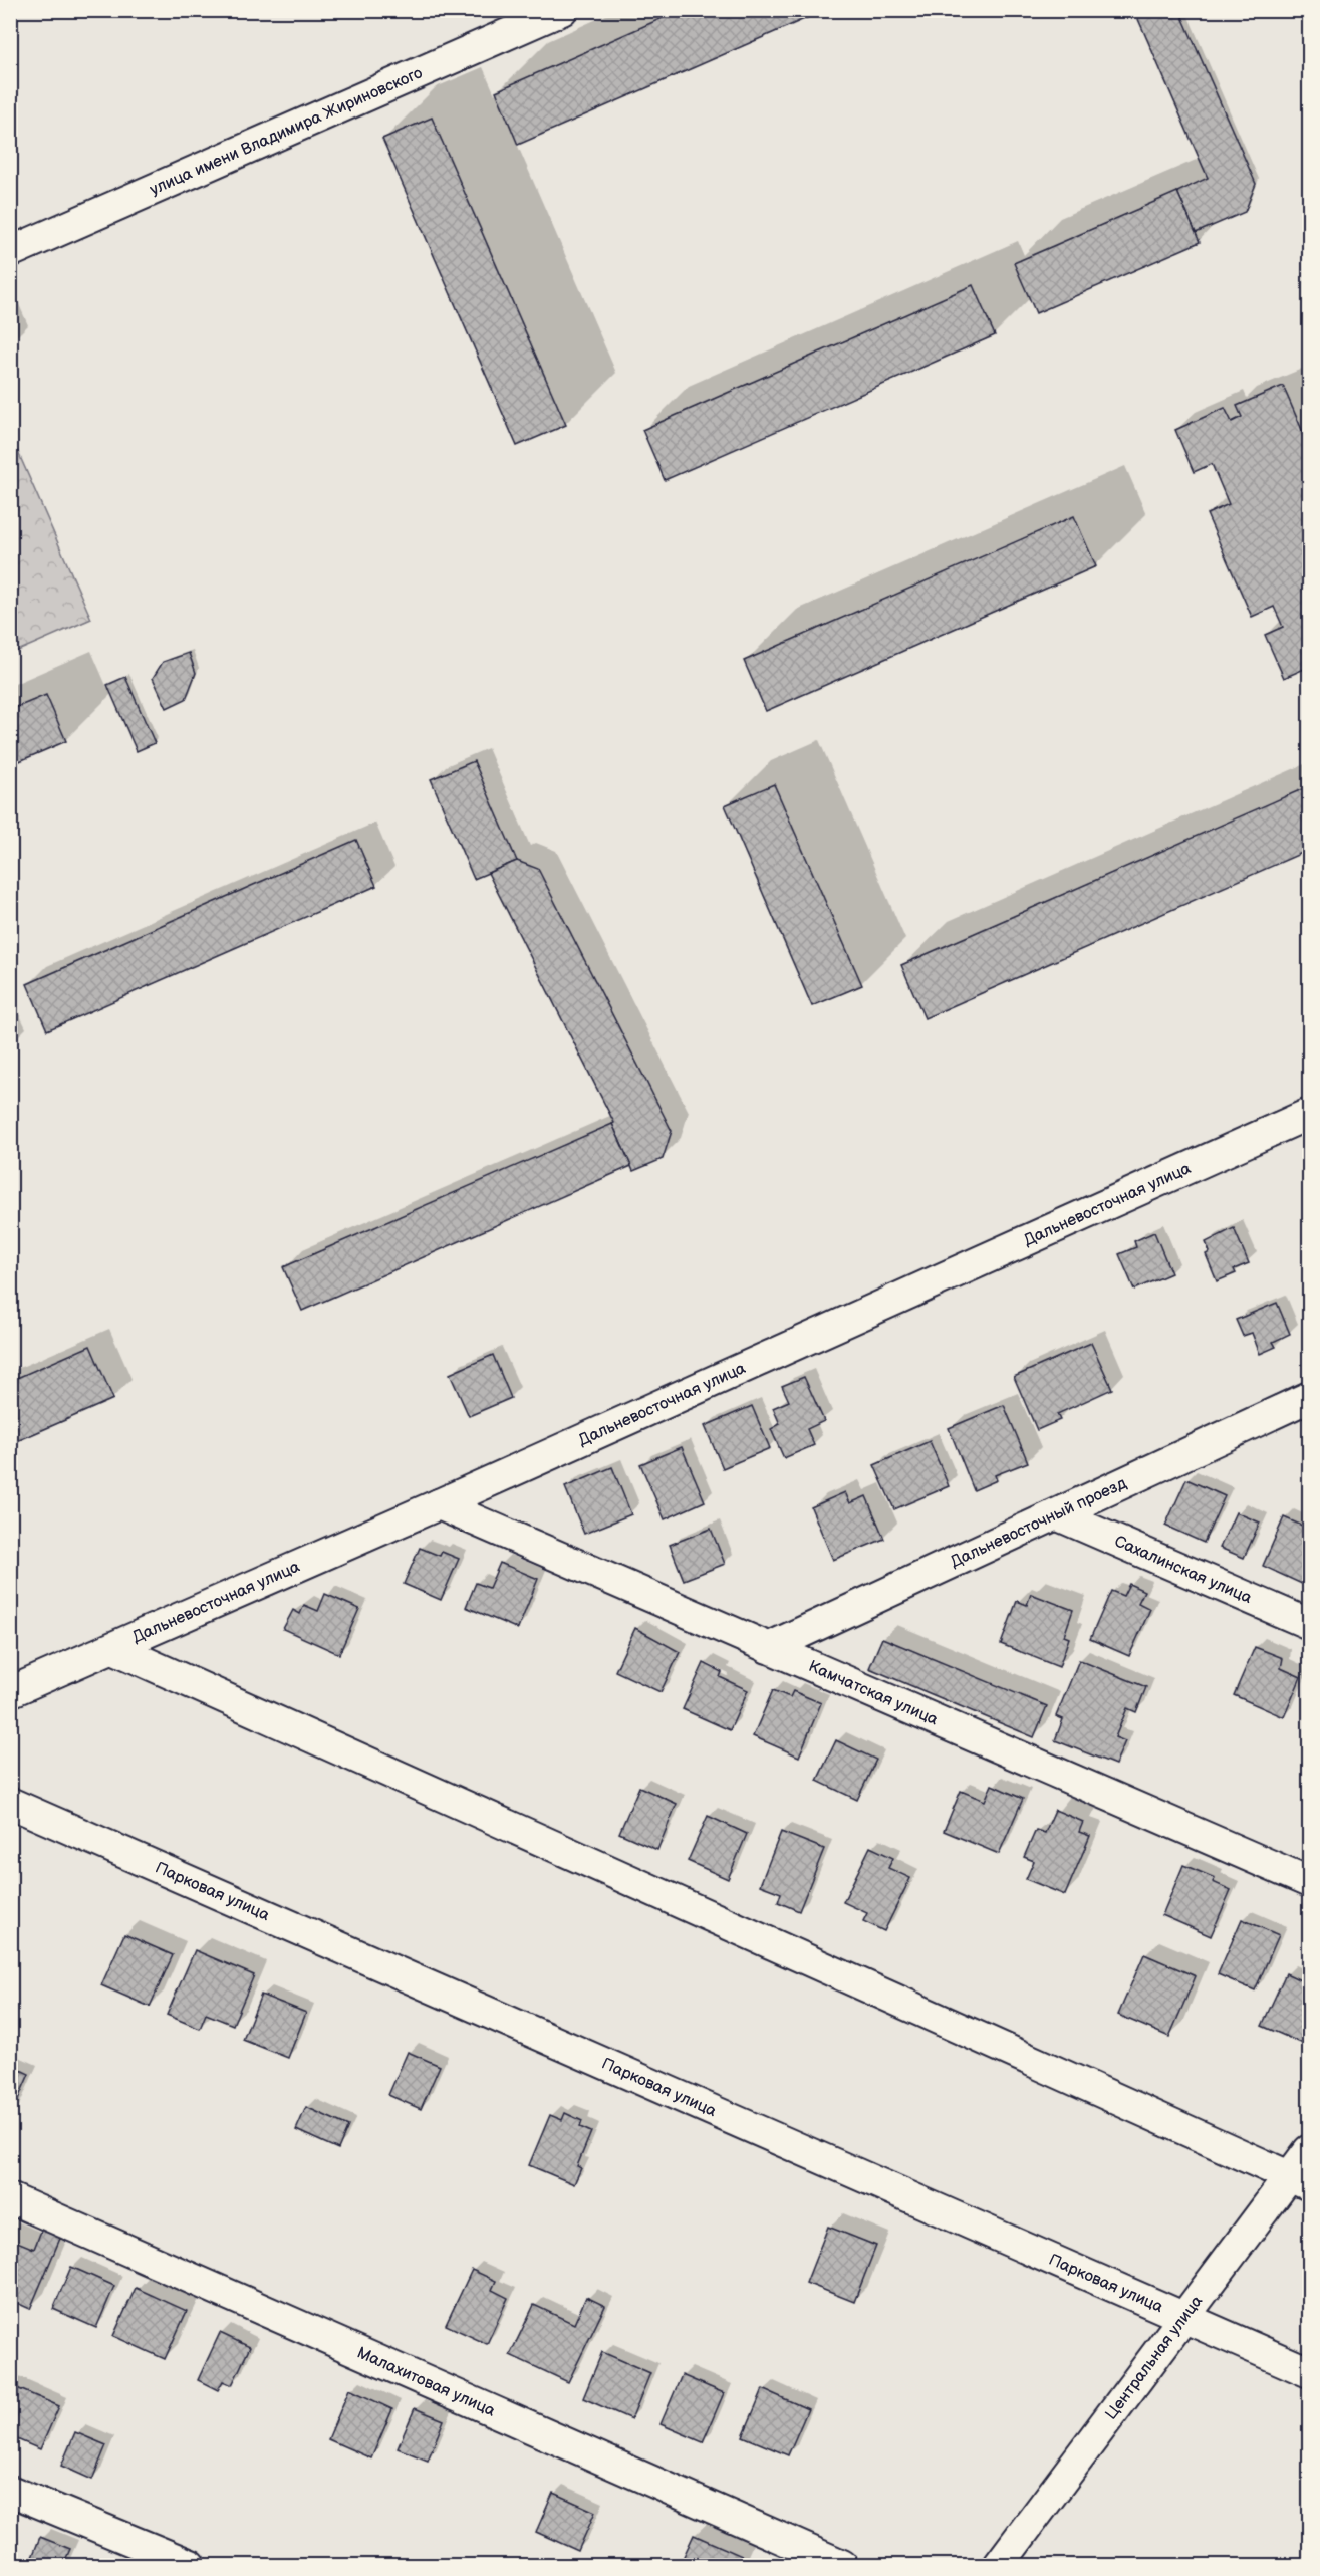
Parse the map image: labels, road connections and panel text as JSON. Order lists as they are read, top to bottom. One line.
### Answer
{"streets":{"street":["улица имени Владимира Жириновского","Дальневосточная улица","Дальневосточный проезд","Сахалинская улица","Камчатская улица","Парковая улица","Центральная улица","Малахитовая улица"]},"crossings":[["Дальневосточная улица","Камчатская улица"],["Дальневосточный проезд","Сахалинская улица"],["Дальневосточный проезд","Камчатская улица"],["Парковая улица","Центральная улица"]]}
